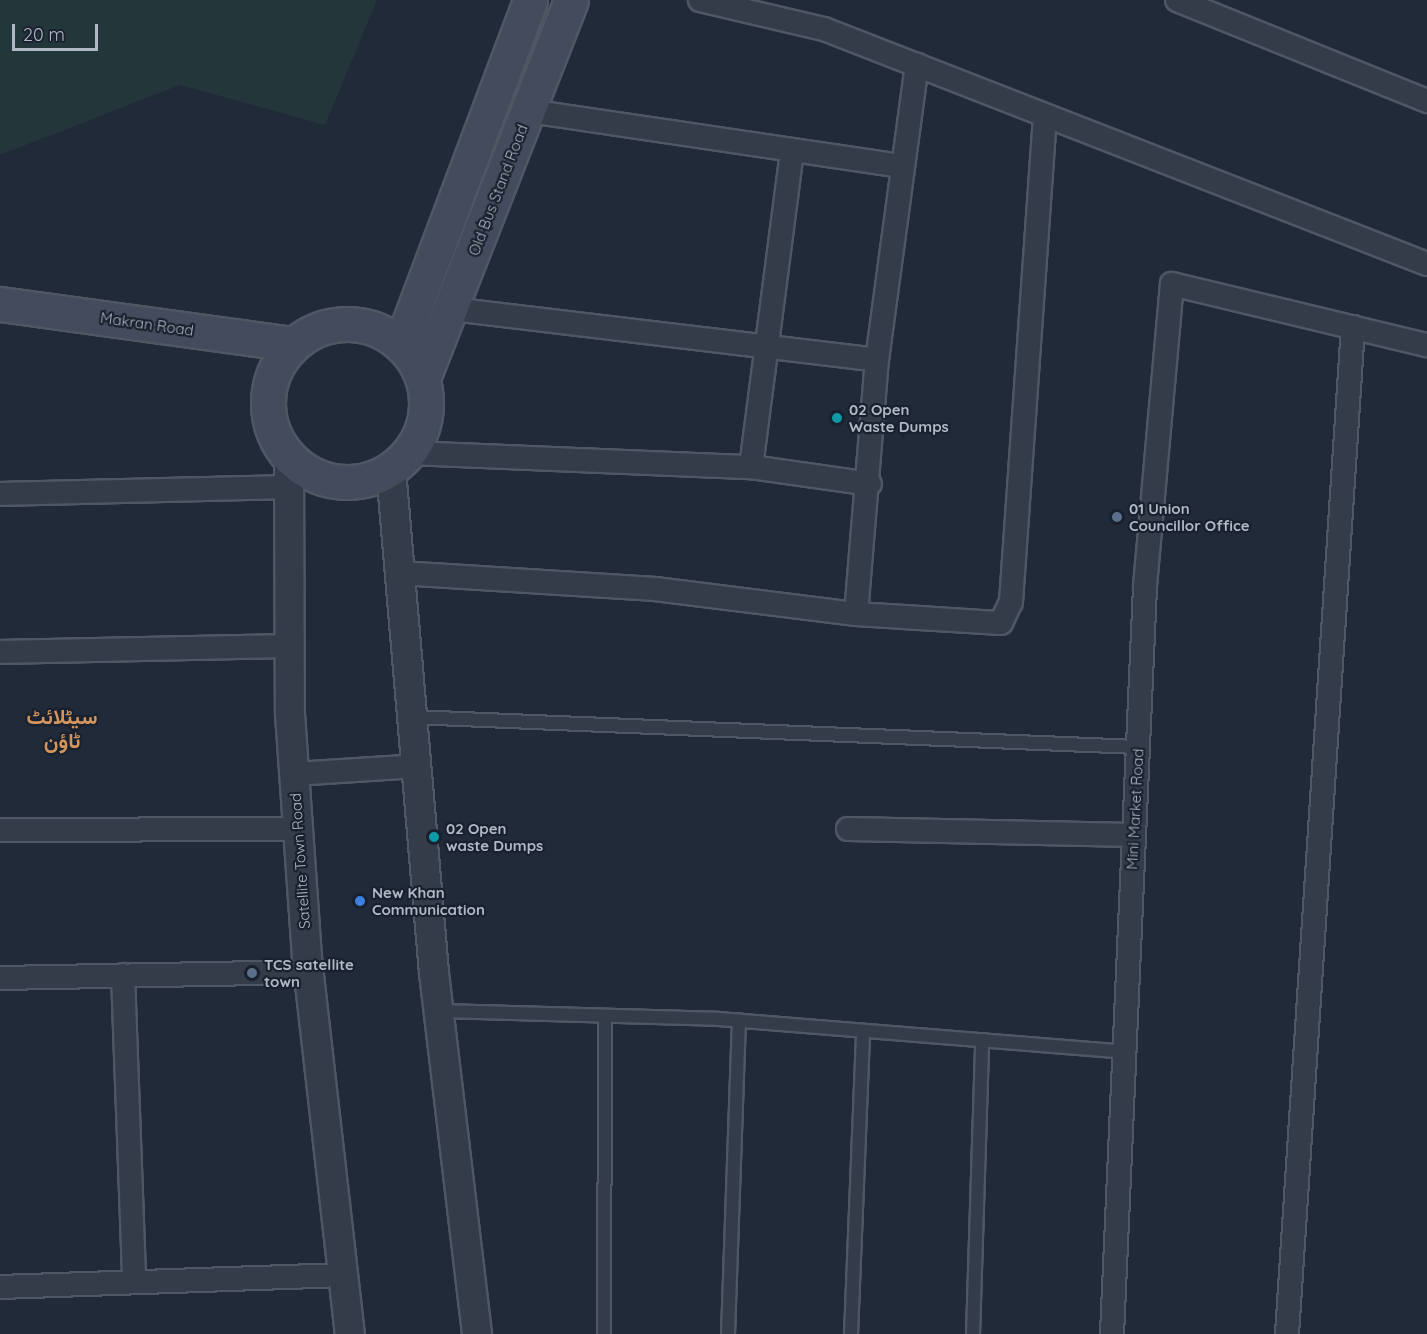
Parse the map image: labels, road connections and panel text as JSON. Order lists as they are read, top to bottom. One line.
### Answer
{"streets":{"main road":["Old Bus Stand Road","Makran Road"],"street":["Mini Market Road","Satellite Town Road"]},"crossings":[["Old Bus Stand Road","Makran Road"],["Old Bus Stand Road","Satellite Town Road"],["Makran Road","Satellite Town Road"]],"districts":["سیٹلائٹ ٹاؤن"],"places":["02 Open Waste Dumps","01 Union Councillor Office","02 Open waste Dumps","New Khan Communication","TCS satellite town"],"scale_bar":"20 m"}
